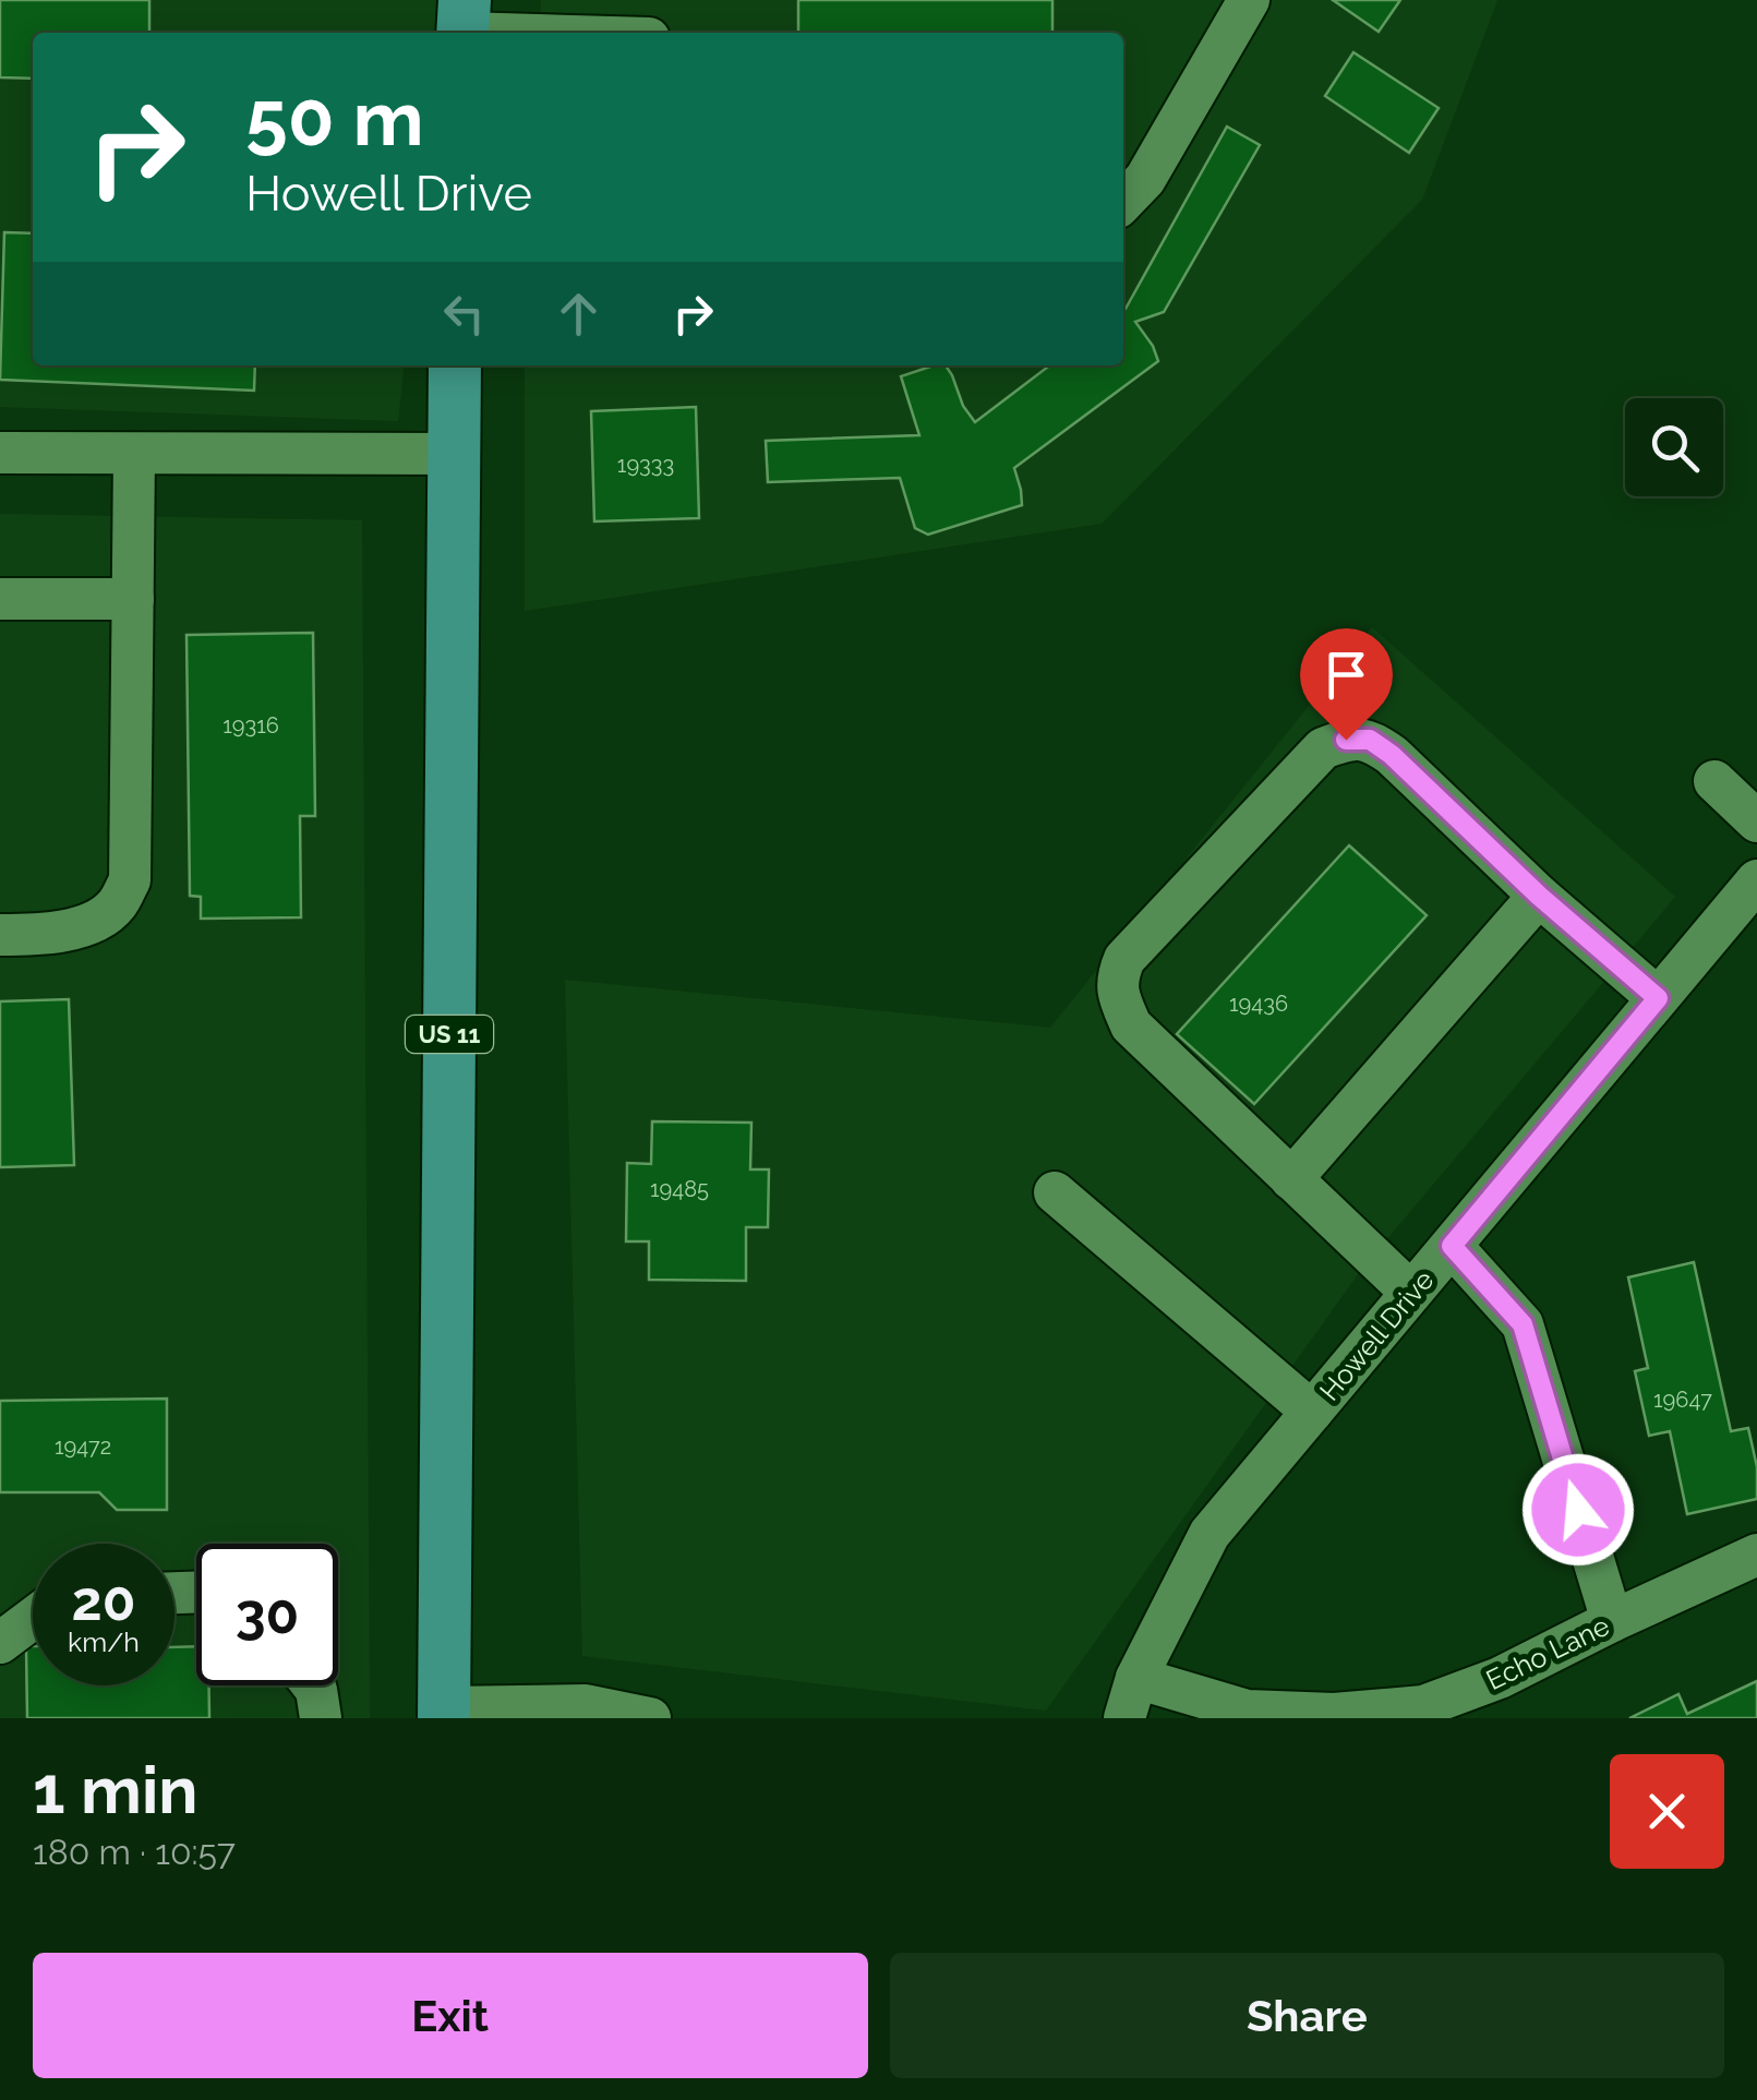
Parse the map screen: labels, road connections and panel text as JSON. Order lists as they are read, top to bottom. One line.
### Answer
{"streets":{"main road":["US 11"],"street":["Howell Drive","Echo Lane"]},"crossings":[["Howell Drive","Echo Lane"]],"house_numbers":["19333","19316","19436","19485","19647","19472"],"page":{"turn":["50 m","Howell Drive"],"speed":"20 km/h","limit":"30","heading":["1 min","180 m · 10:57"],"buttons":["Exit","Share"]}}
